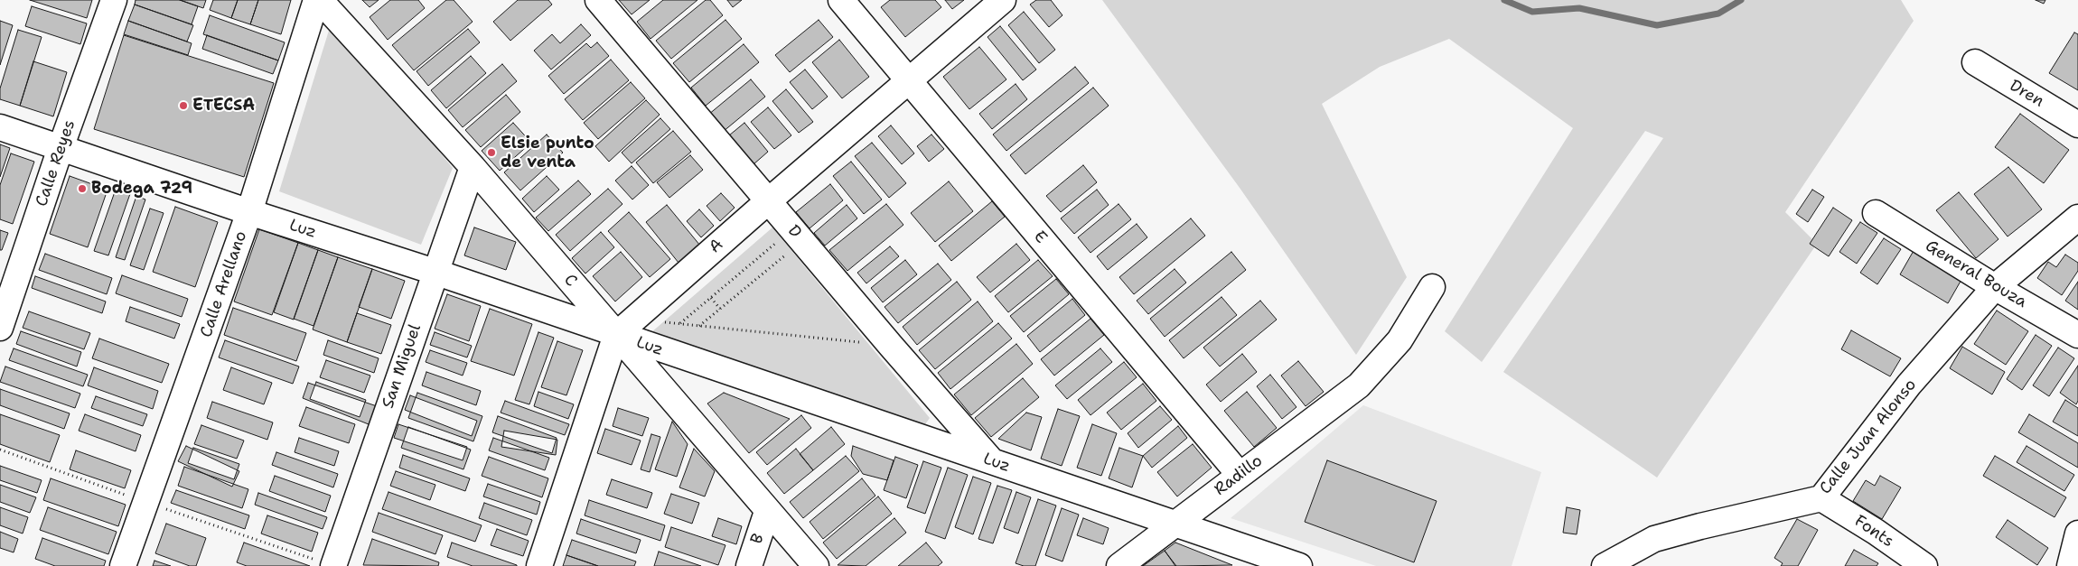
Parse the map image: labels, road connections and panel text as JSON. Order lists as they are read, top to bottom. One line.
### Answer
{"streets":{"street":["Dren","Calle Reyes","Luz","D","E","A","General Bouza","C","Calle Arellano","San Miguel","Calle Juan Alonso","Radillo","Fonts","B"]},"crossings":[["Calle Reyes","Luz"],["Luz","D"],["Luz","A"],["Luz","C"],["Luz","Calle Arellano"],["Luz","San Miguel"],["Luz","Radillo"],["D","A"],["E","A"],["E","Radillo"],["A","C"],["General Bouza","Calle Juan Alonso"],["C","San Miguel"],["C","B"],["Calle Juan Alonso","Fonts"]],"places":["ETECSA","Elsie punto de venta","Bodega 729"]}
